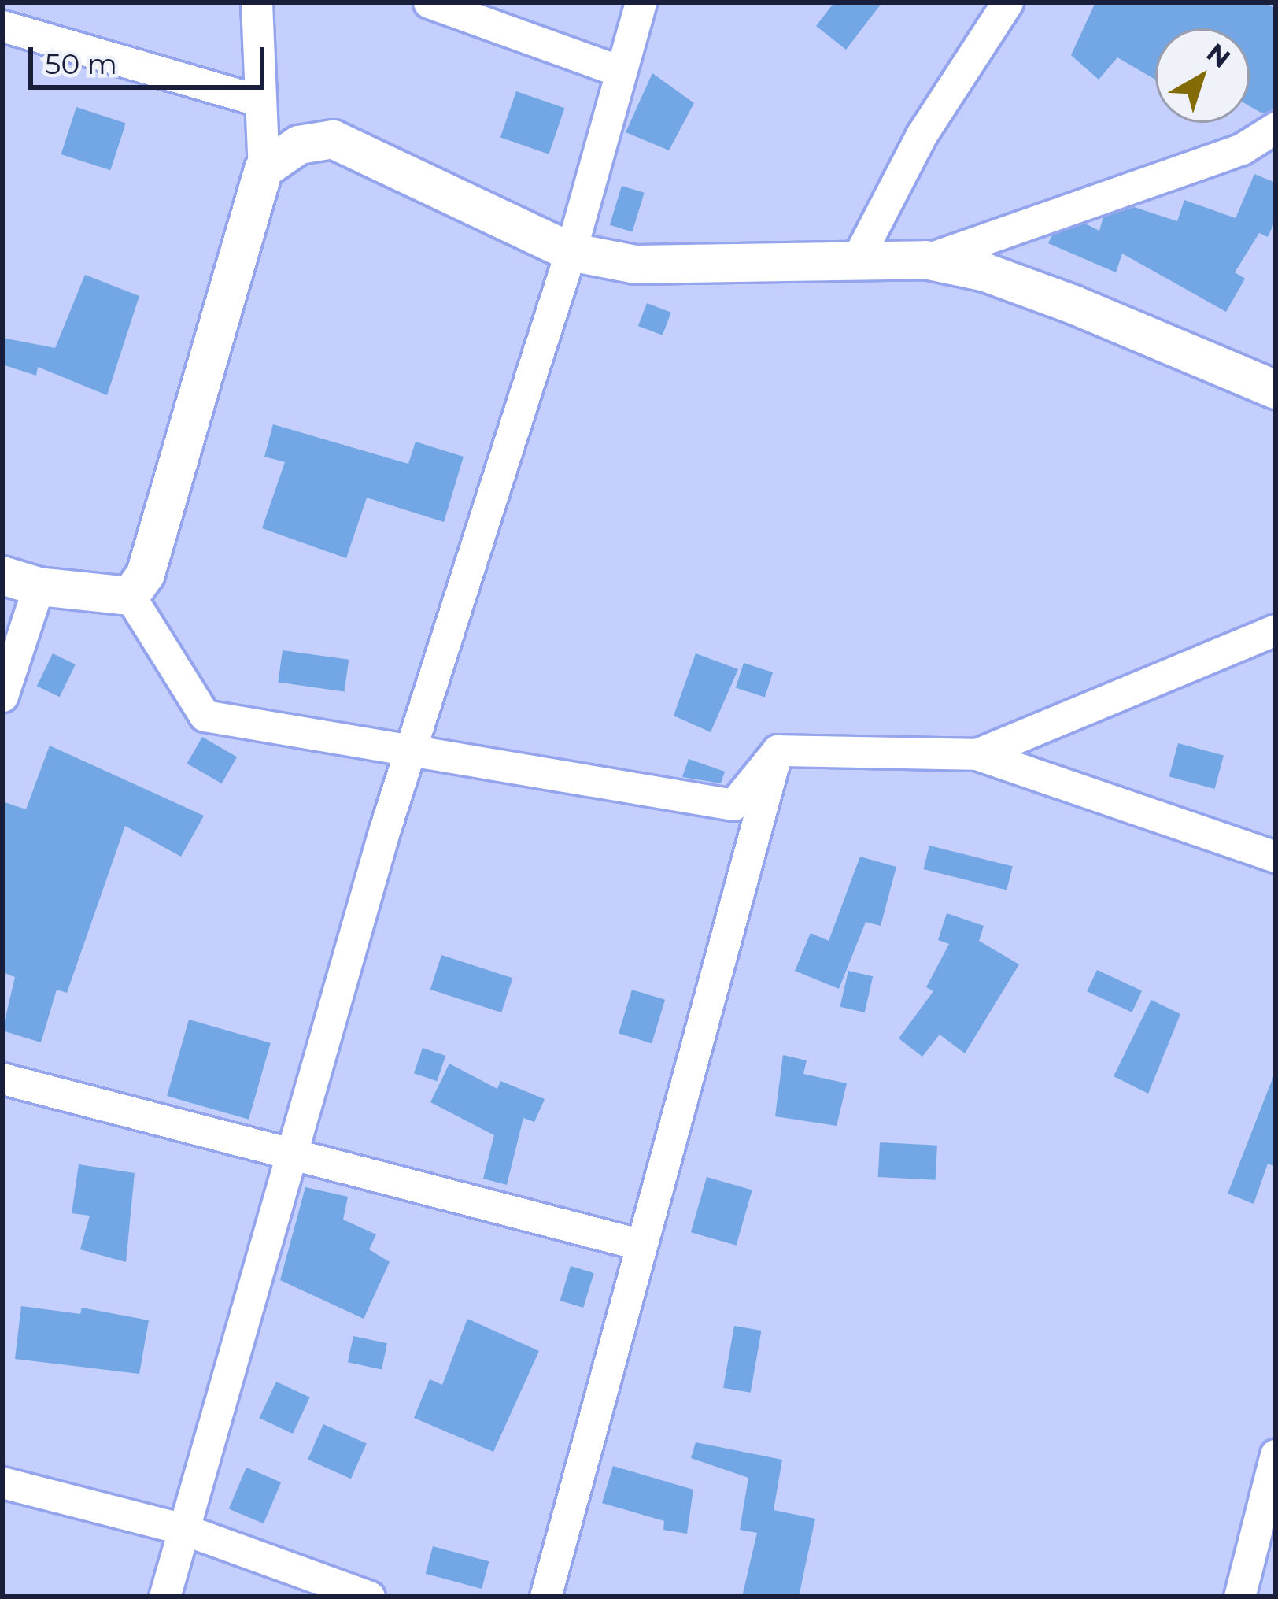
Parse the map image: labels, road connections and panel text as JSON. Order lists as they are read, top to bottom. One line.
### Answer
{"scale_bar":"50 m","north":"top right"}
